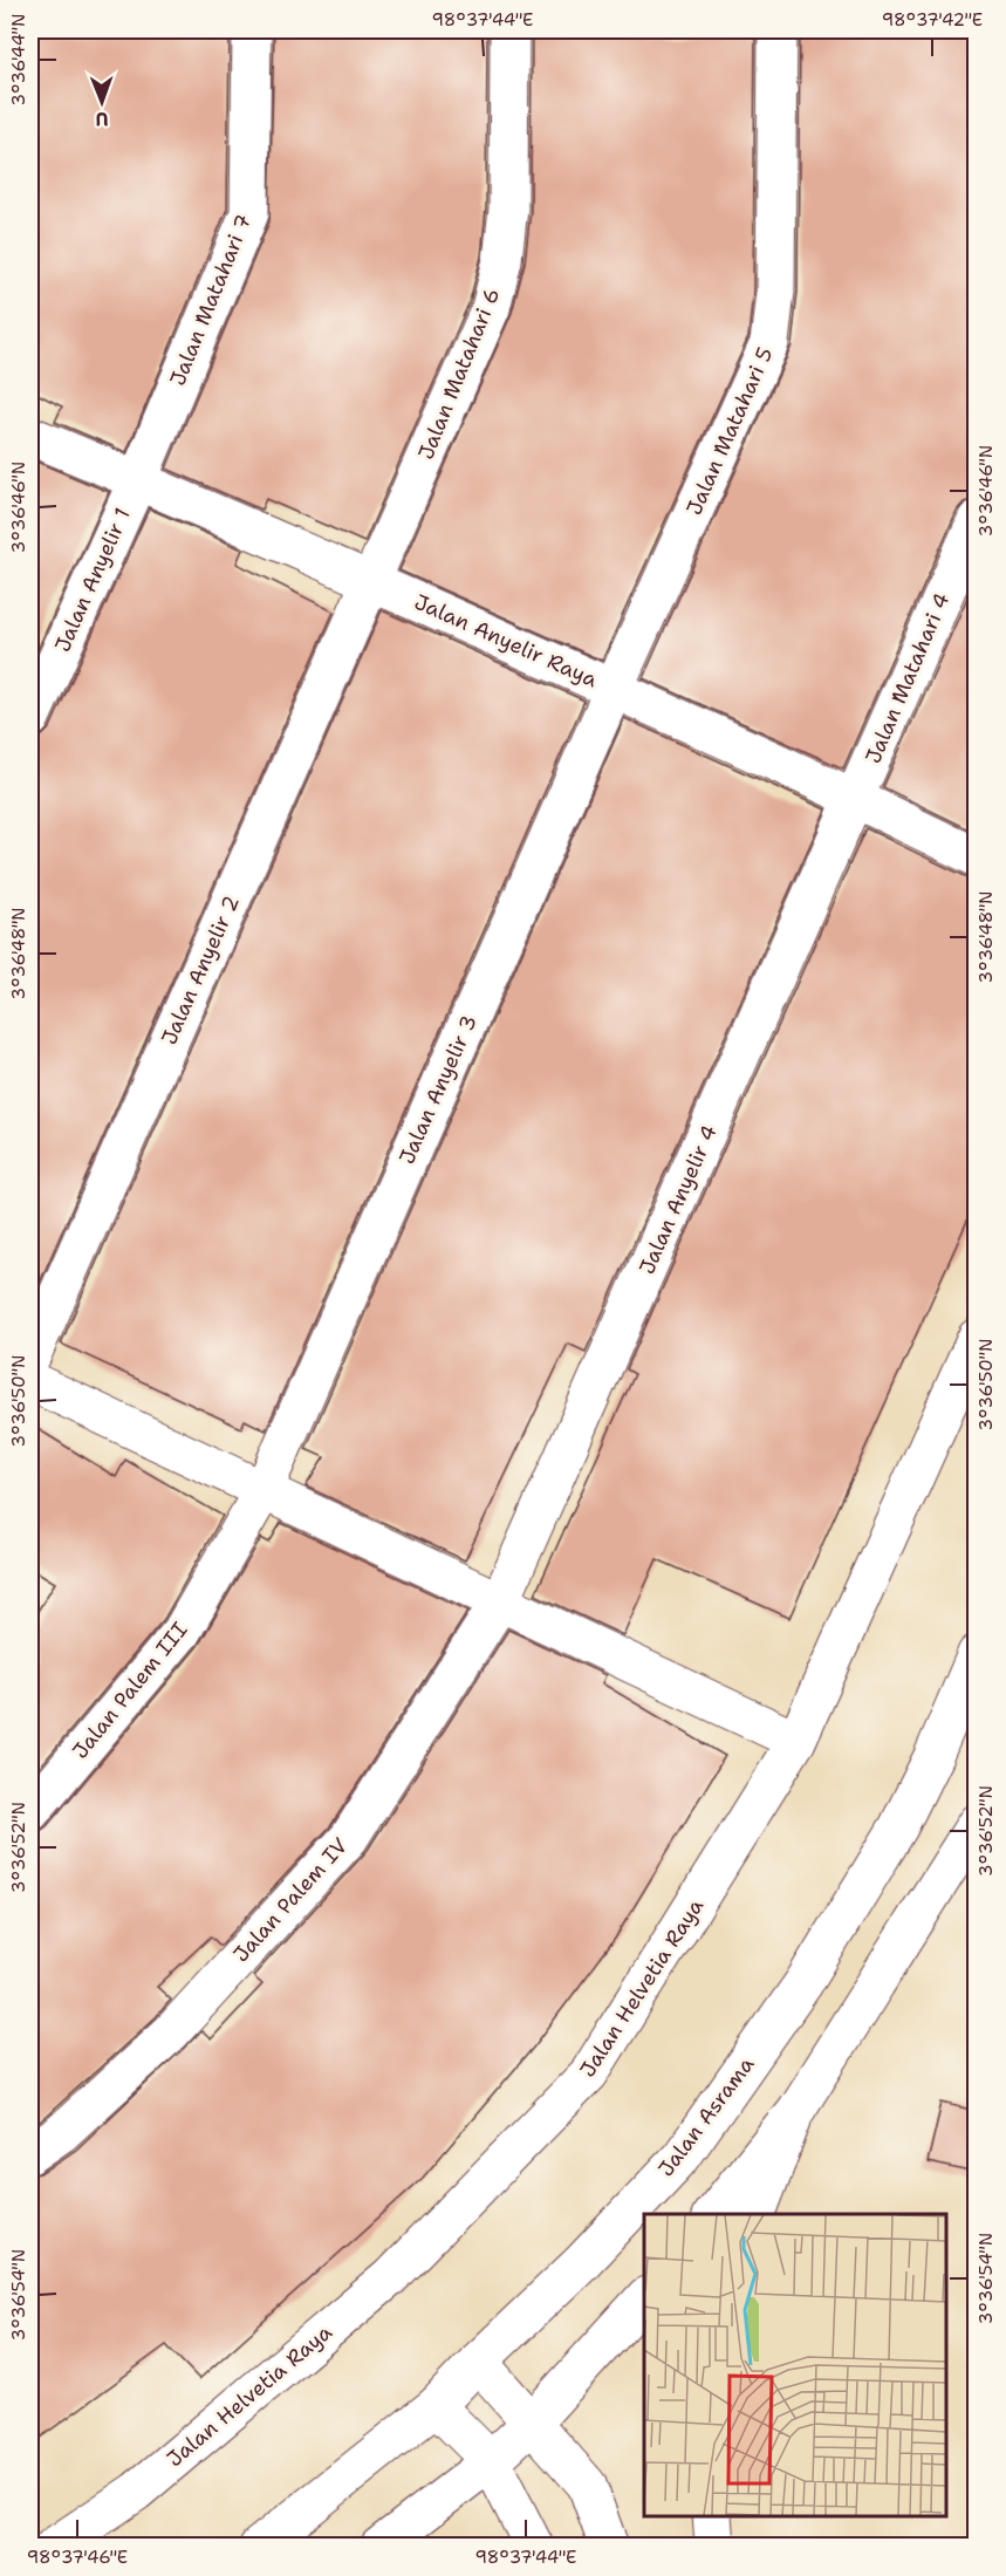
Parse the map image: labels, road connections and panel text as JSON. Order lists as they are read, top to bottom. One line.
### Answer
{"streets":{"main road":["Jalan Matahari 7","Jalan Matahari 6","Jalan Matahari 5","Jalan Anyelir 1","Jalan Anyelir Raya","Jalan Matahari 4","Jalan Anyelir 2","Jalan Anyelir 3","Jalan Anyelir 4","Jalan Palem III","Jalan Palem IV","Jalan Helvetia Raya","Jalan Asrama"]},"crossings":[["Jalan Matahari 7","Jalan Anyelir 1"],["Jalan Matahari 7","Jalan Anyelir Raya"],["Jalan Matahari 6","Jalan Anyelir Raya"],["Jalan Matahari 6","Jalan Anyelir 2"],["Jalan Matahari 5","Jalan Anyelir Raya"],["Jalan Matahari 5","Jalan Anyelir 3"],["Jalan Anyelir 1","Jalan Anyelir Raya"],["Jalan Anyelir Raya","Jalan Matahari 4"],["Jalan Anyelir Raya","Jalan Anyelir 2"],["Jalan Anyelir Raya","Jalan Anyelir 3"],["Jalan Anyelir Raya","Jalan Anyelir 4"],["Jalan Matahari 4","Jalan Anyelir 4"],["Jalan Anyelir 3","Jalan Palem III"],["Jalan Anyelir 4","Jalan Palem IV"]],"north":"bottom","coordinates":["98°37'44\"E","98°37'42\"E","3°36'44\"N","3°36'46\"N","3°36'48\"N","3°36'50\"N","3°36'52\"N","3°36'54\"N","98°37'46\"E"]}
